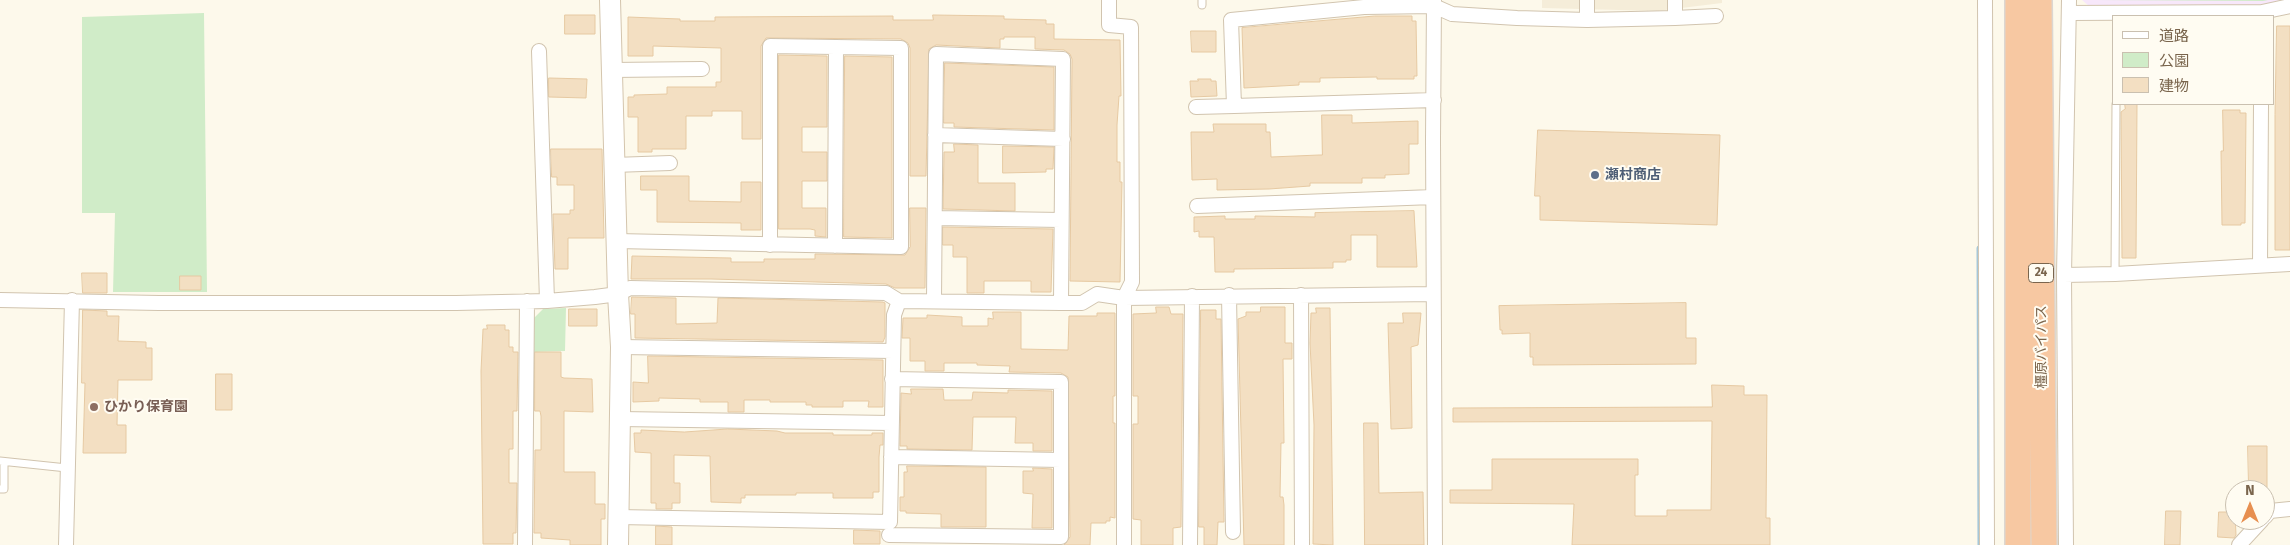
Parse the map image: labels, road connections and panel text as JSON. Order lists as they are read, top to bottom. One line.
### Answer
{"streets":{"highway":["24","橿原バイパス"]},"places":["瀬村商店","ひかり保育園"],"legend":["道路","公園","建物"],"north":"top"}
